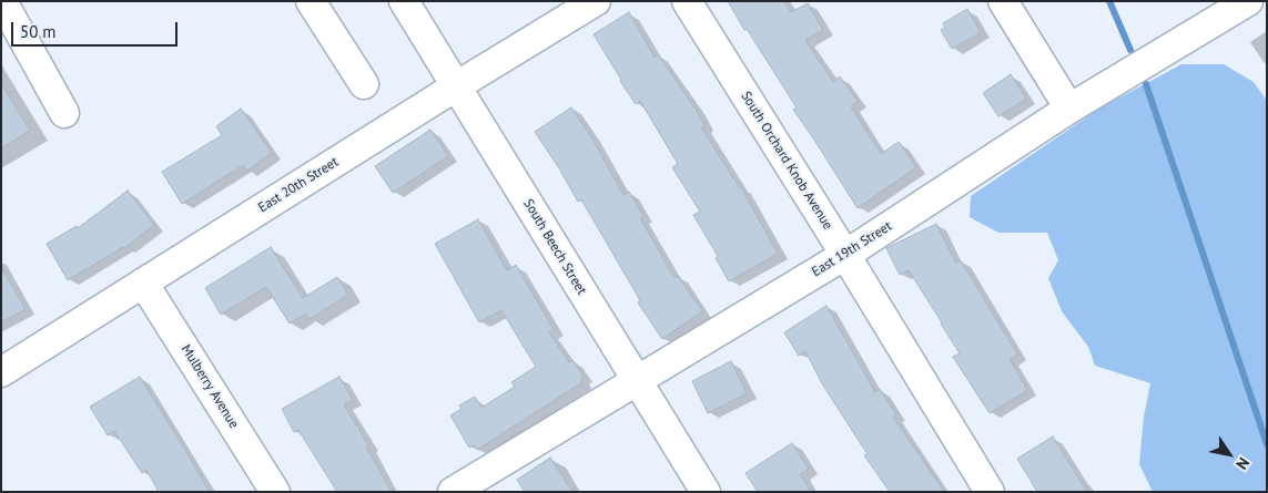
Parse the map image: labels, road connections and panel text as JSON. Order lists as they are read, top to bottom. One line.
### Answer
{"streets":{"street":["South Orchard Knob Avenue","East 20th Street","South Beech Street","East 19th Street","Mulberry Avenue"]},"crossings":[["South Orchard Knob Avenue","East 19th Street"],["East 20th Street","South Beech Street"],["East 20th Street","Mulberry Avenue"],["South Beech Street","East 19th Street"]],"scale_bar":"50 m","north":"bottom right"}
